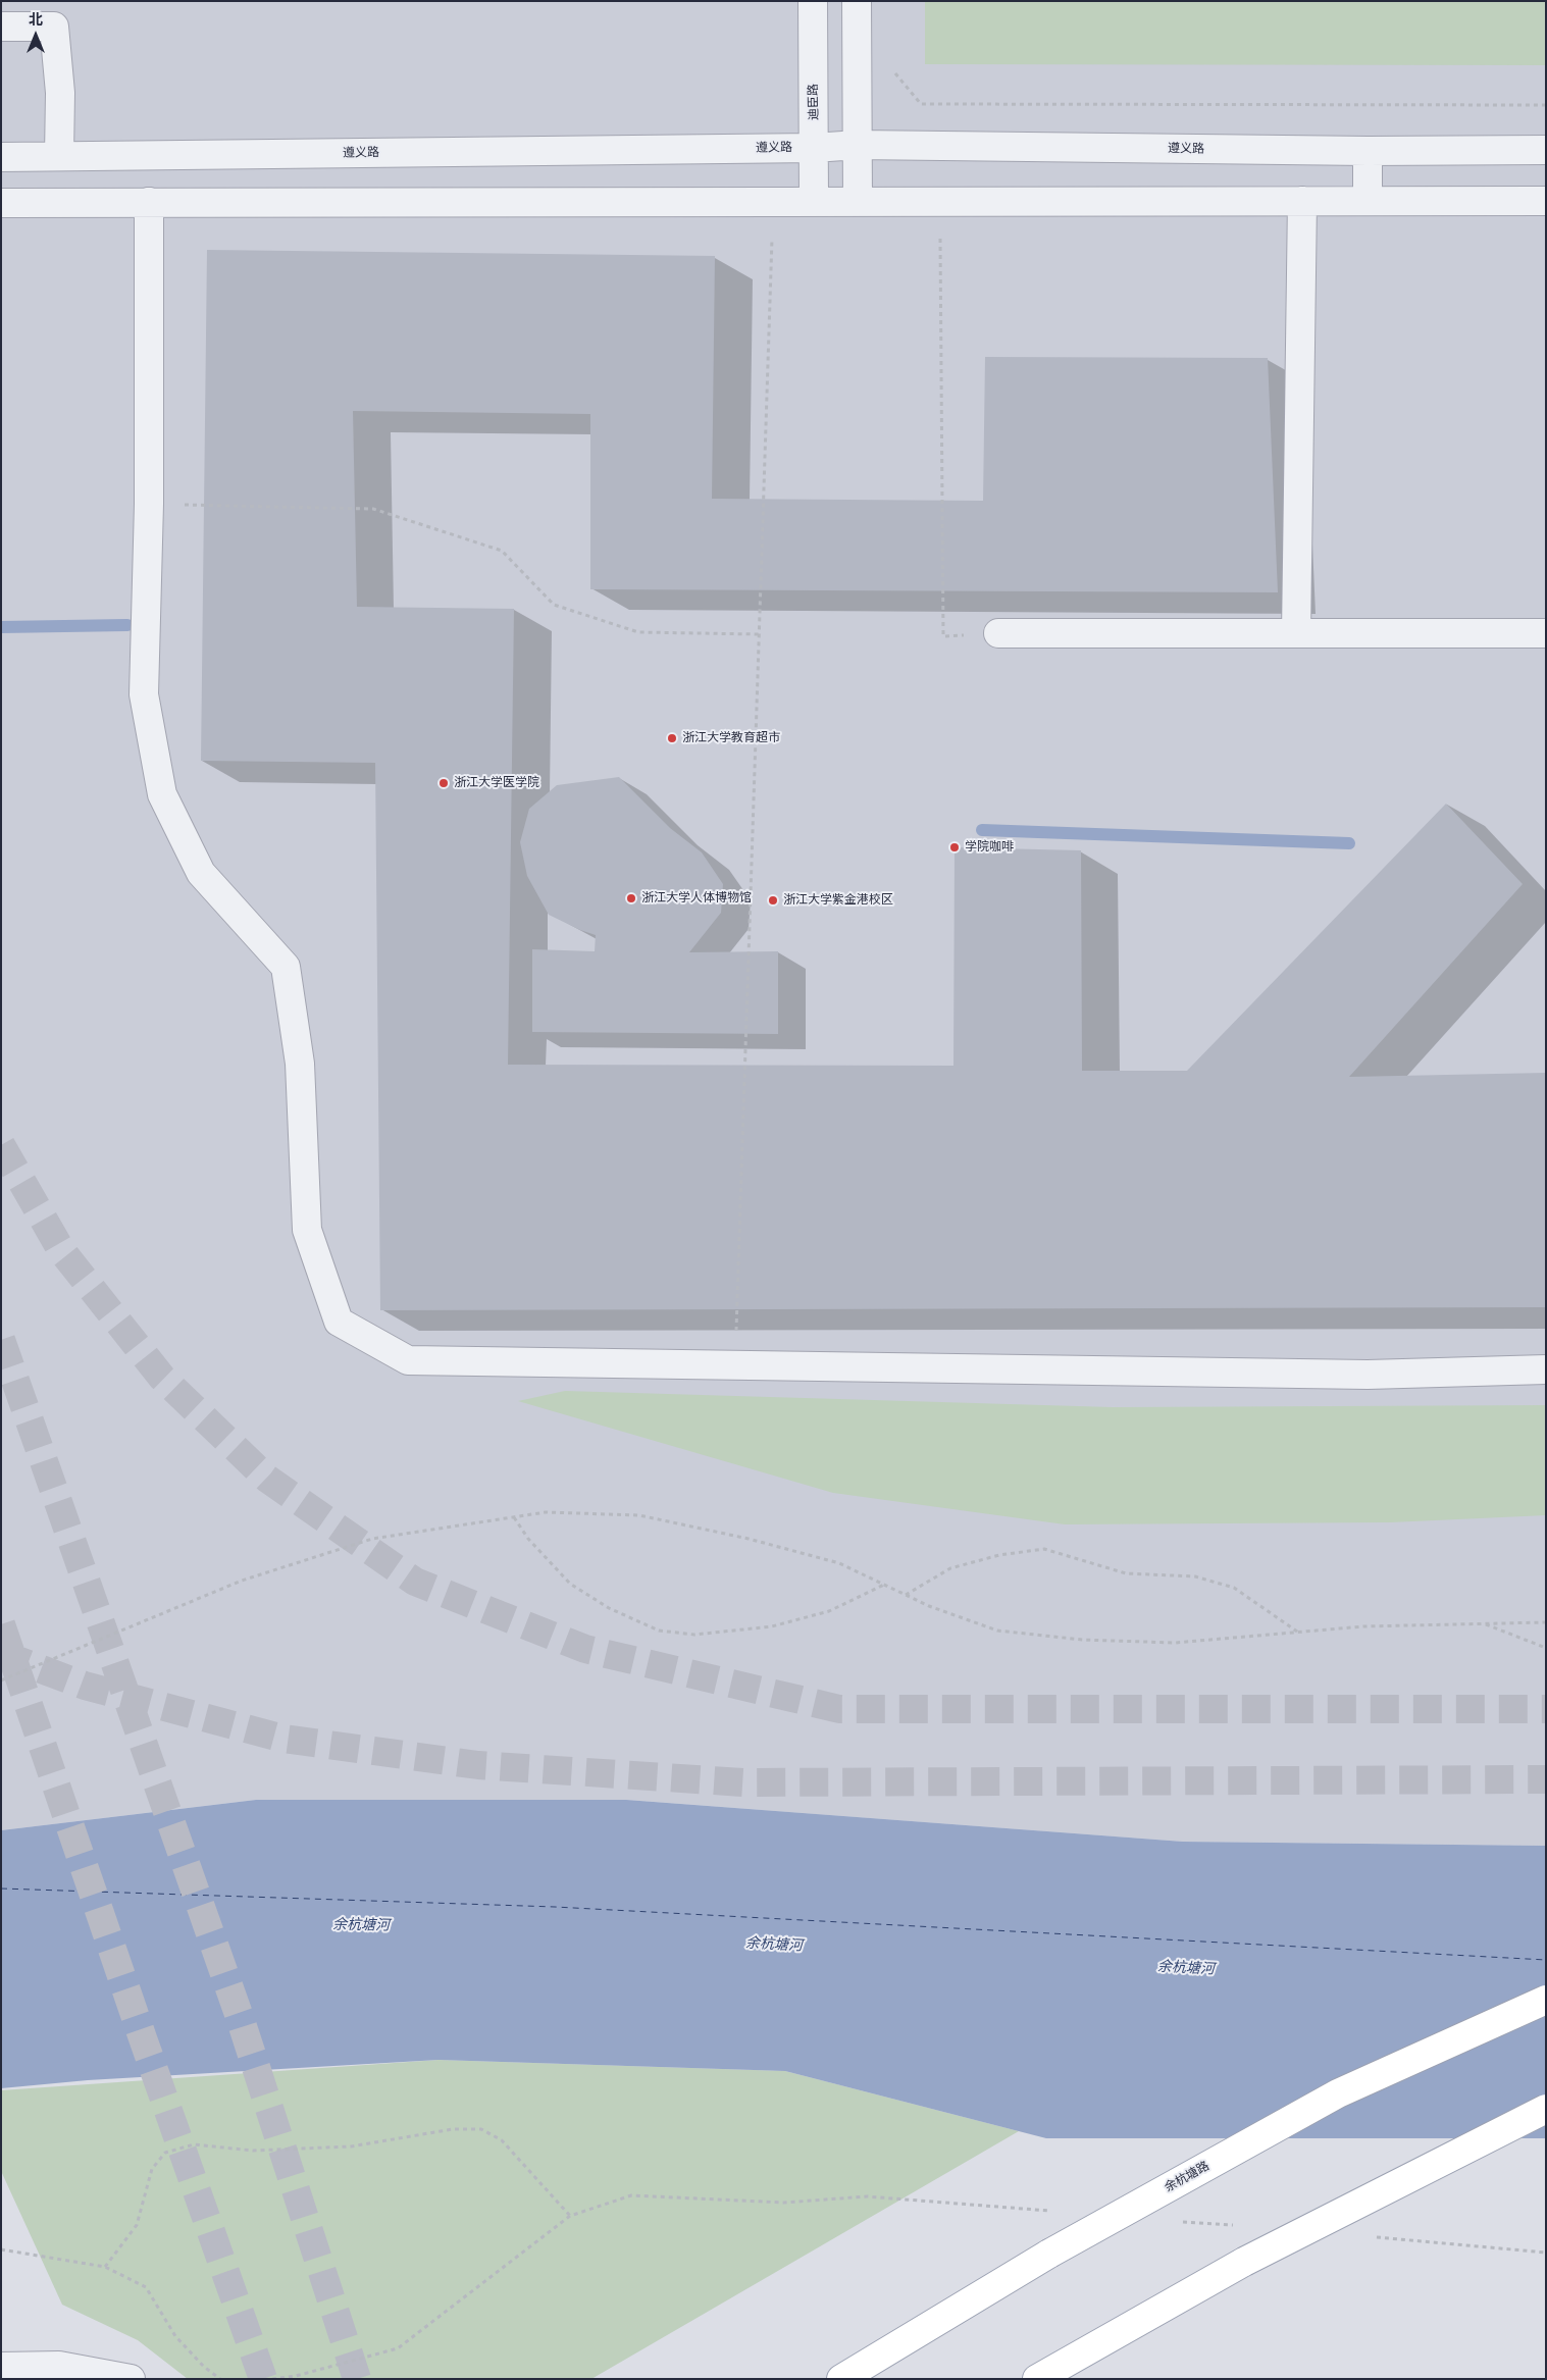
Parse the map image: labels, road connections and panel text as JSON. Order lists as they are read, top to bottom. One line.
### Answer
{"streets":{"main road":["余杭塘路"],"street":["迪臣路","遵义路"]},"crossings":[["迪臣路","遵义路"]],"water":["余杭塘河"],"places":["浙江大学教育超市","浙江大学医学院","学院咖啡","浙江大学人体博物馆","浙江大学紫金港校区"],"north":"top"}
